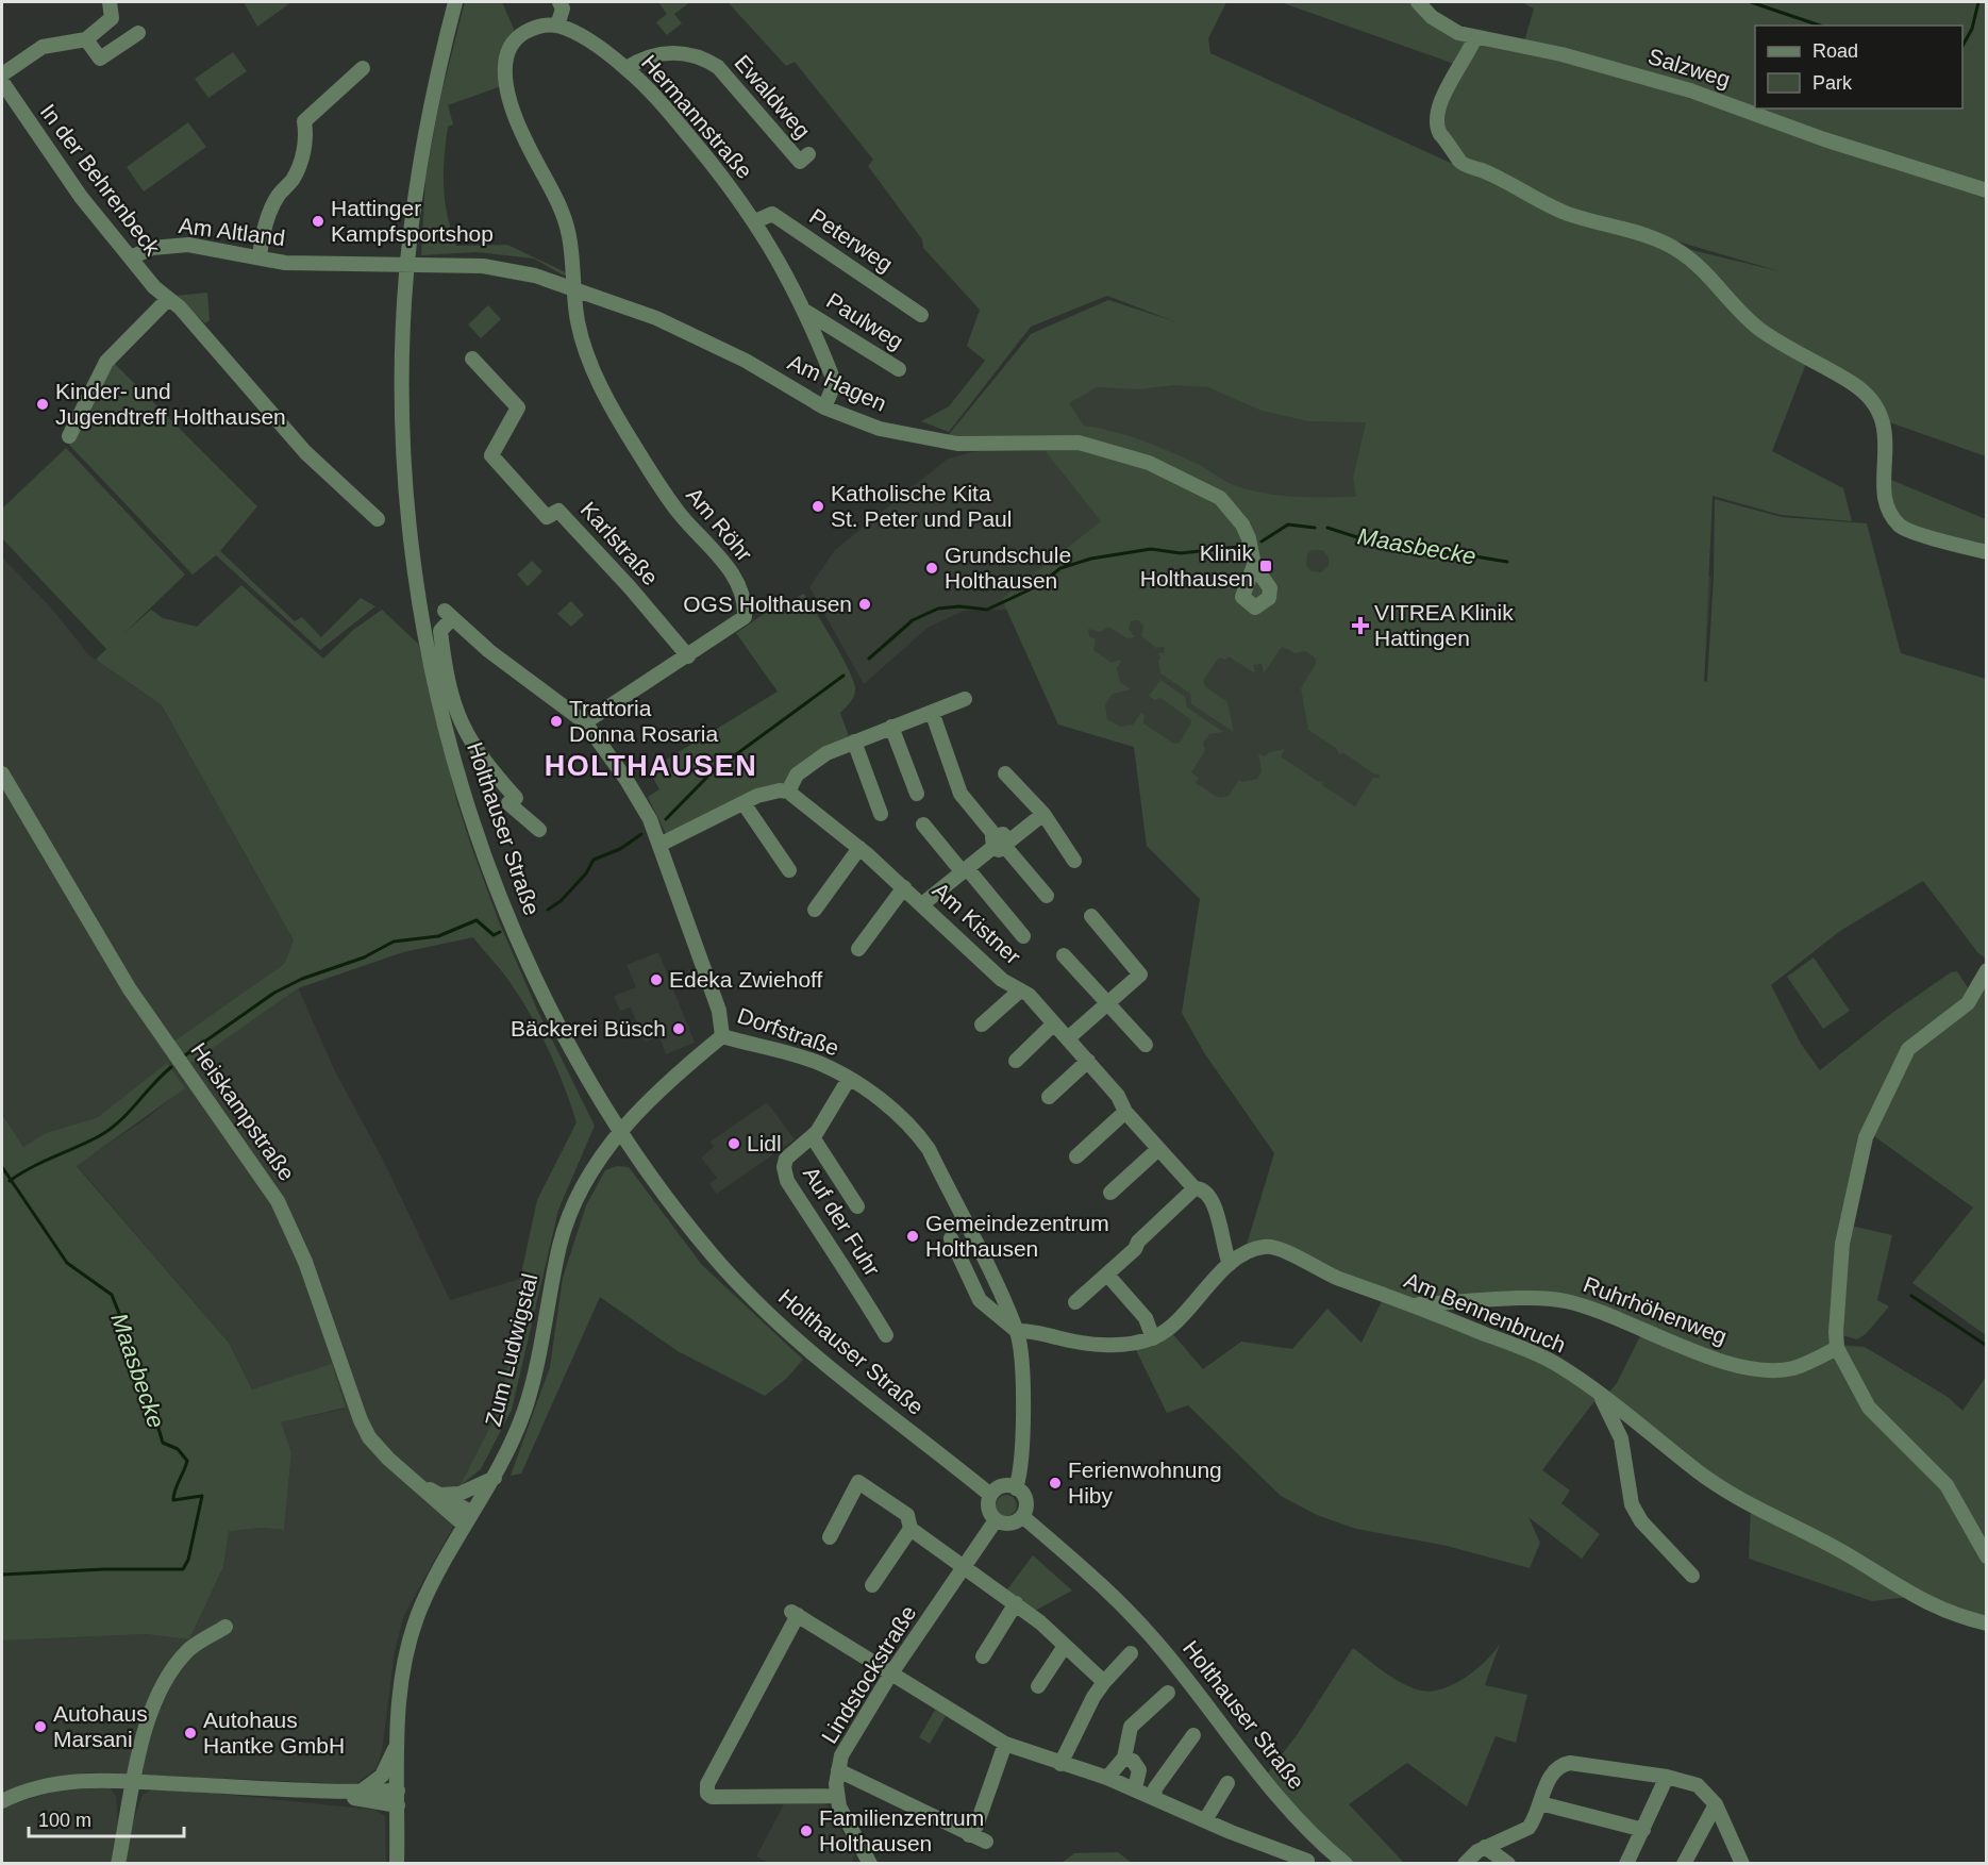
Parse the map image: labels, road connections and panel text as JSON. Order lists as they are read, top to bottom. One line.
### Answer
{"streets":{"street":["Salzweg","Ewaldweg","Hermannstraße","In der Behrenbeck","Am Altland","Peterweg","Paulweg","Am Hagen","Am Röhr","Karlstraße","Holthauser Straße","Am Kistner","Dorfstraße","Heiskampstraße","Auf der Fuhr","Ruhrhöhenweg","Am Bennenbruch","Zum Ludwigstal","Lindstockstraße"]},"crossings":[["Ewaldweg","Hermannstraße"],["Hermannstraße","Peterweg"],["Hermannstraße","Paulweg"],["Hermannstraße","Am Hagen"],["In der Behrenbeck","Am Altland"],["Am Altland","Am Hagen"],["Am Altland","Holthauser Straße"],["Am Hagen","Am Röhr"],["Am Hagen","Holthauser Straße"],["Am Röhr","Karlstraße"],["Am Röhr","Dorfstraße"],["Holthauser Straße","Dorfstraße"],["Holthauser Straße","Zum Ludwigstal"],["Holthauser Straße","Lindstockstraße"],["Am Kistner","Am Bennenbruch"],["Dorfstraße","Auf der Fuhr"],["Dorfstraße","Am Bennenbruch"],["Dorfstraße","Zum Ludwigstal"],["Dorfstraße","Lindstockstraße"],["Heiskampstraße","Zum Ludwigstal"],["Ruhrhöhenweg","Am Bennenbruch"]],"districts":["HOLTHAUSEN"],"water":["Maasbecke"],"places":{"other":["Hattinger Kampfsportshop","Kinder- und Jugendtreff Holthausen","Katholische Kita St. Peter und Paul","Grundschule Holthausen","OGS Holthausen","Trattoria Donna Rosaria","Edeka Zwiehoff","Bäckerei Büsch","Lidl","Gemeindezentrum Holthausen","Ferienwohnung Hiby","Autohaus Marsani","Autohaus Hantke GmbH","Familienzentrum Holthausen"],"transit":["Klinik Holthausen"],"health":["VITREA Klinik Hattingen"]},"legend":["Road","Park"],"scale_bar":"100 m"}
